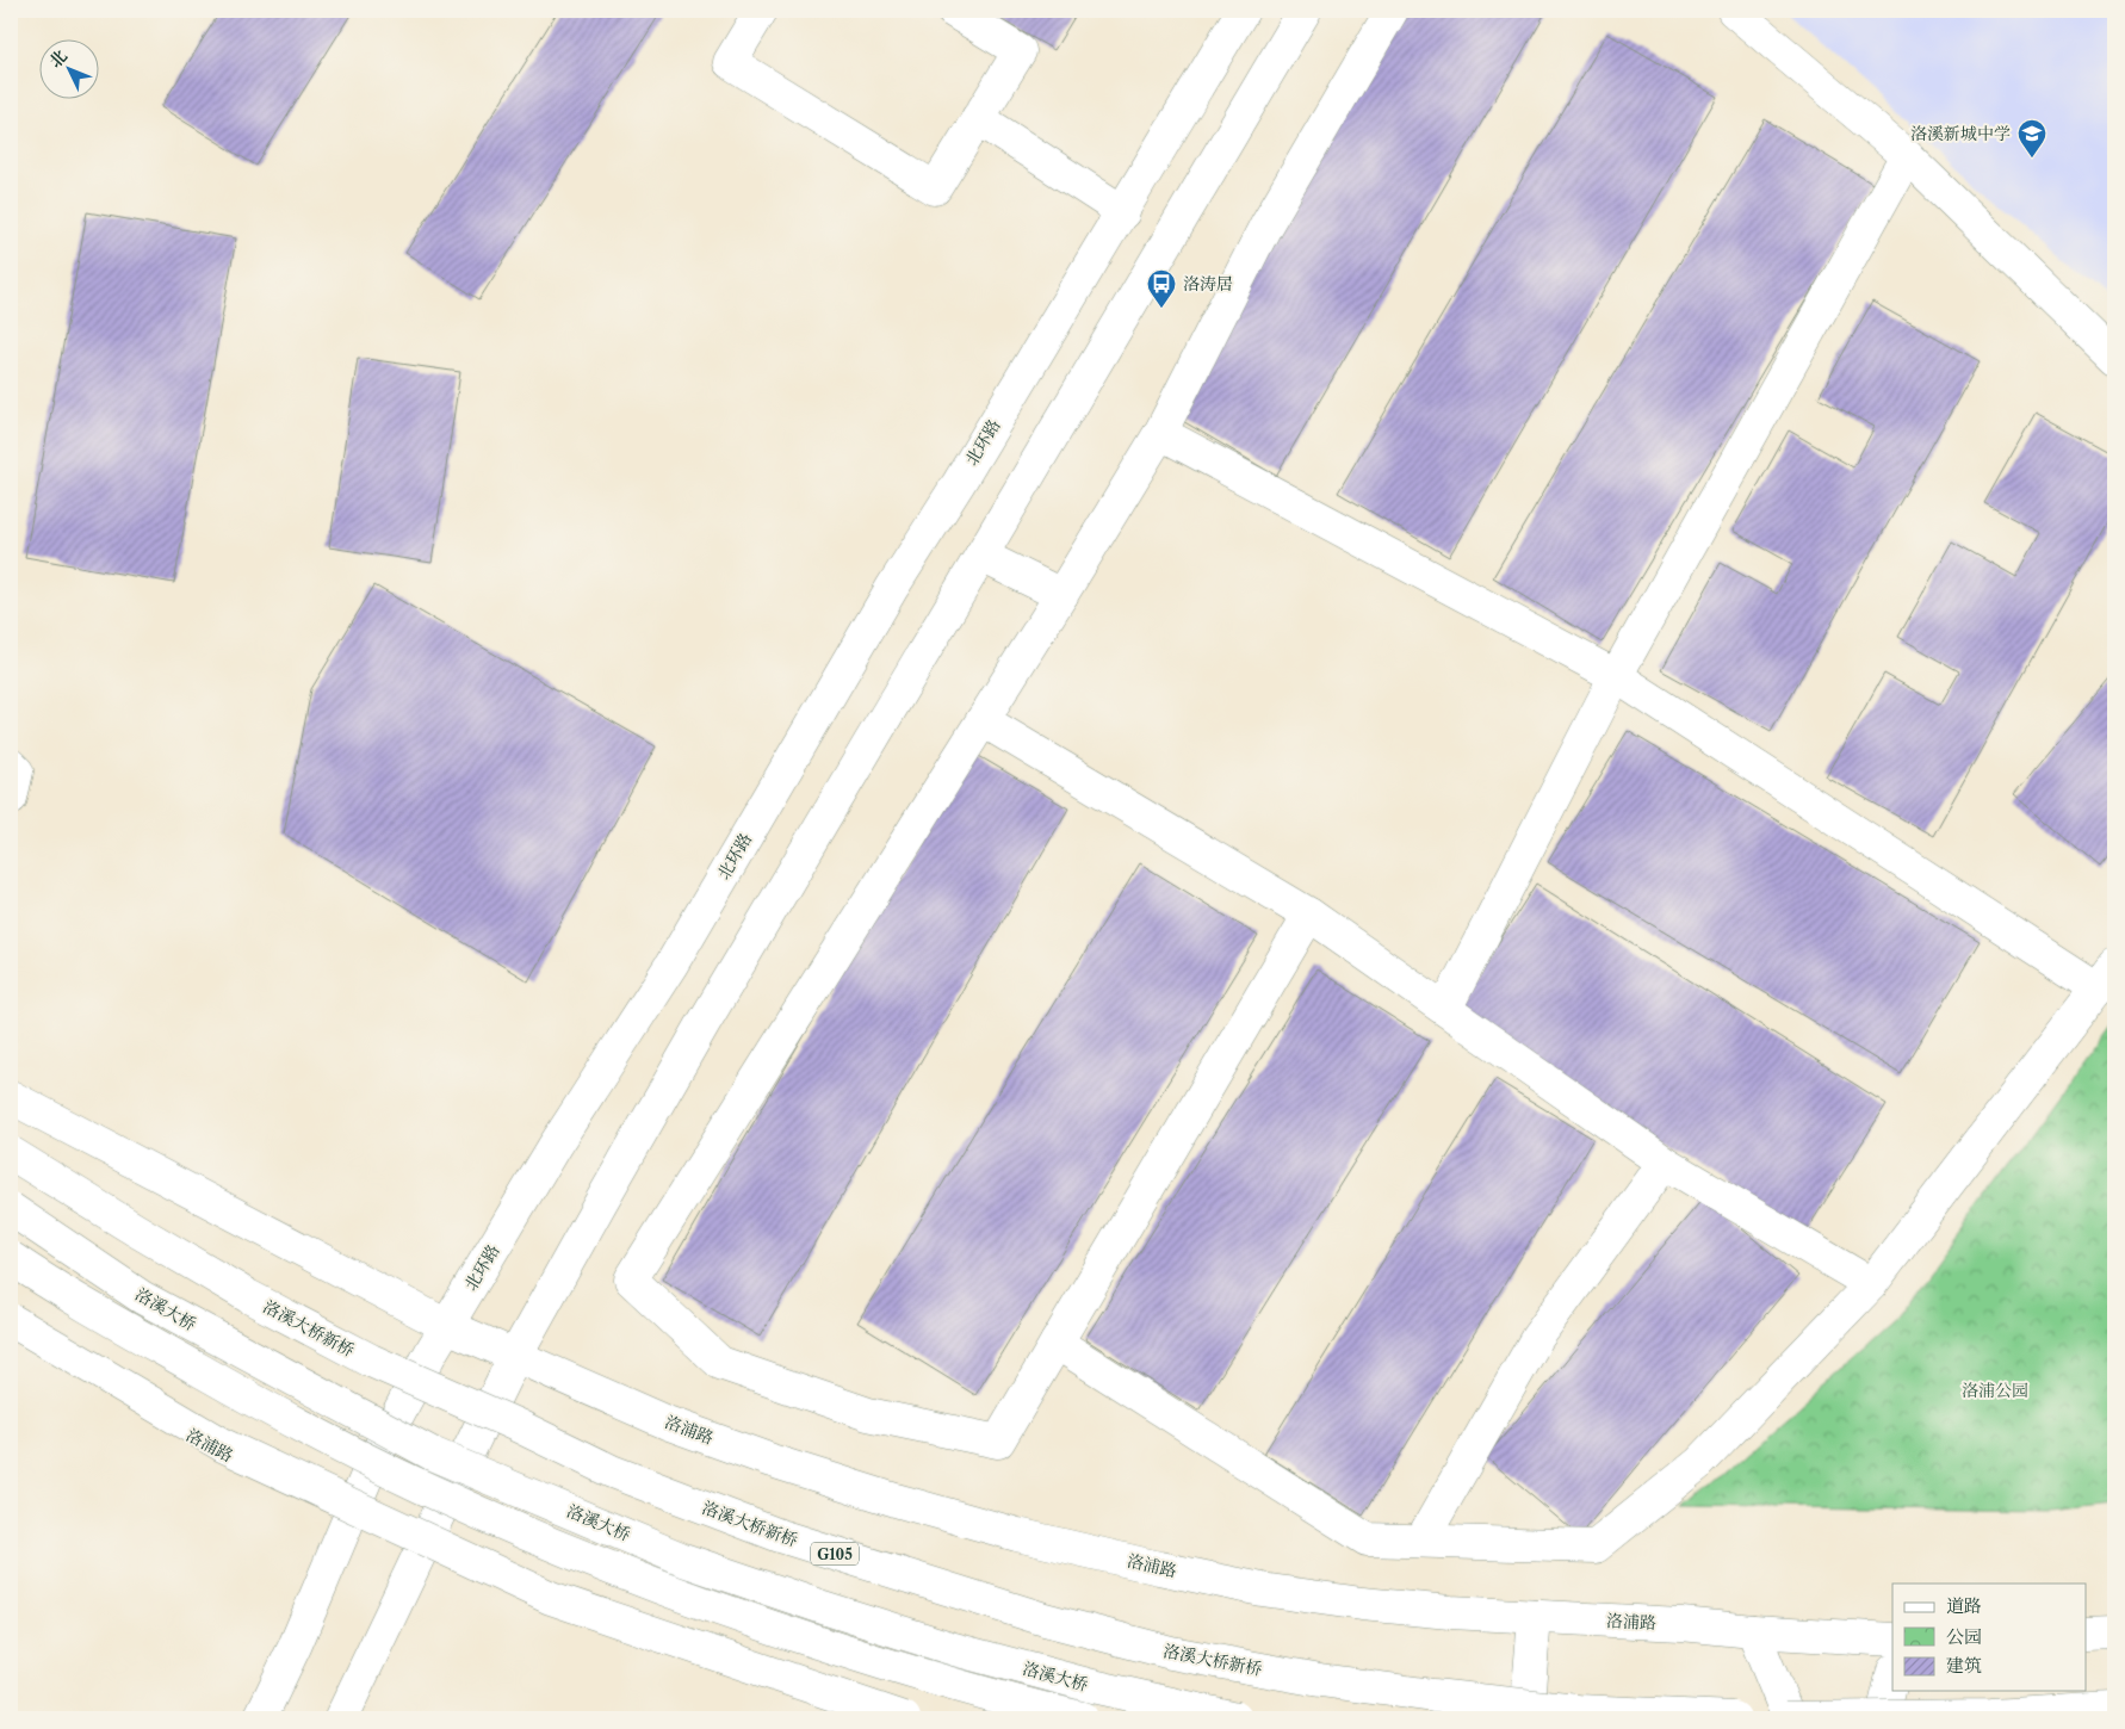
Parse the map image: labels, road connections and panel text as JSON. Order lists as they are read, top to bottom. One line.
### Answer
{"streets":{"main road":["北环路","洛溪大桥","洛溪大桥新桥","洛浦路","G105"]},"crossings":[["北环路","洛浦路"]],"parks":["洛浦公园"],"places":{"school or university":["洛溪新城中学"],"bus stop":["洛涛居"]},"legend":["道路","公园","建筑"],"north":"top left"}
